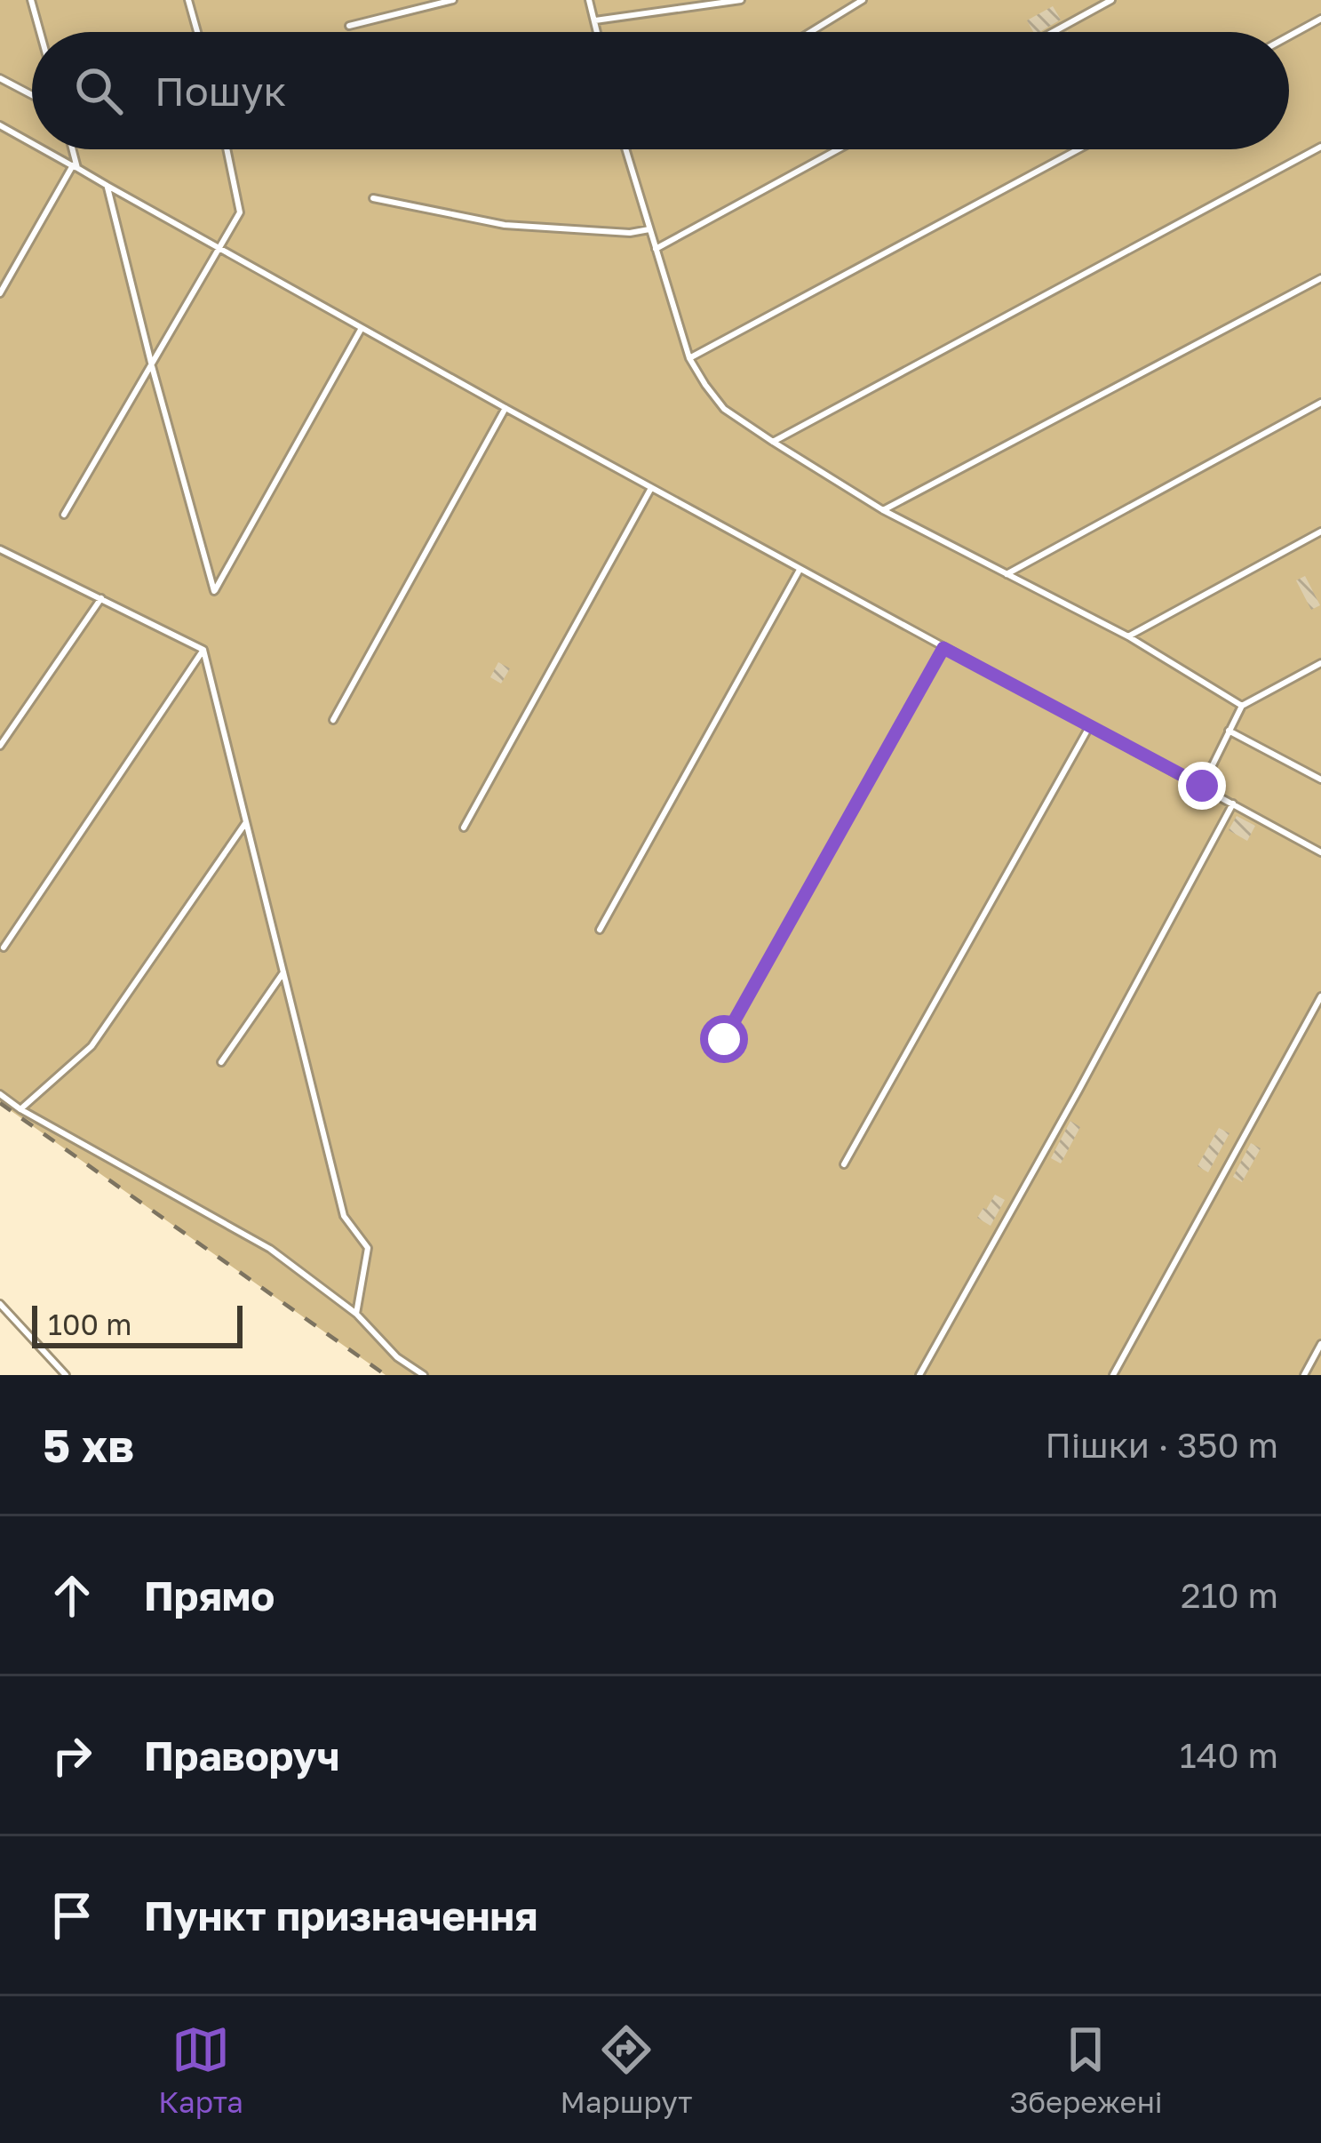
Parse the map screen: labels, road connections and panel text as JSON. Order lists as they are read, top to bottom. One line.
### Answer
{"scale_bar":"100 m","page":{"search":"Пошук","scale":"100 m","heading":["5 хв","Пішки · 350 m"],"list":[["Прямо","210 m"],["Праворуч","140 m"],"Пункт призначення"],"nav":["Карта","Маршрут","Збережені"]}}
